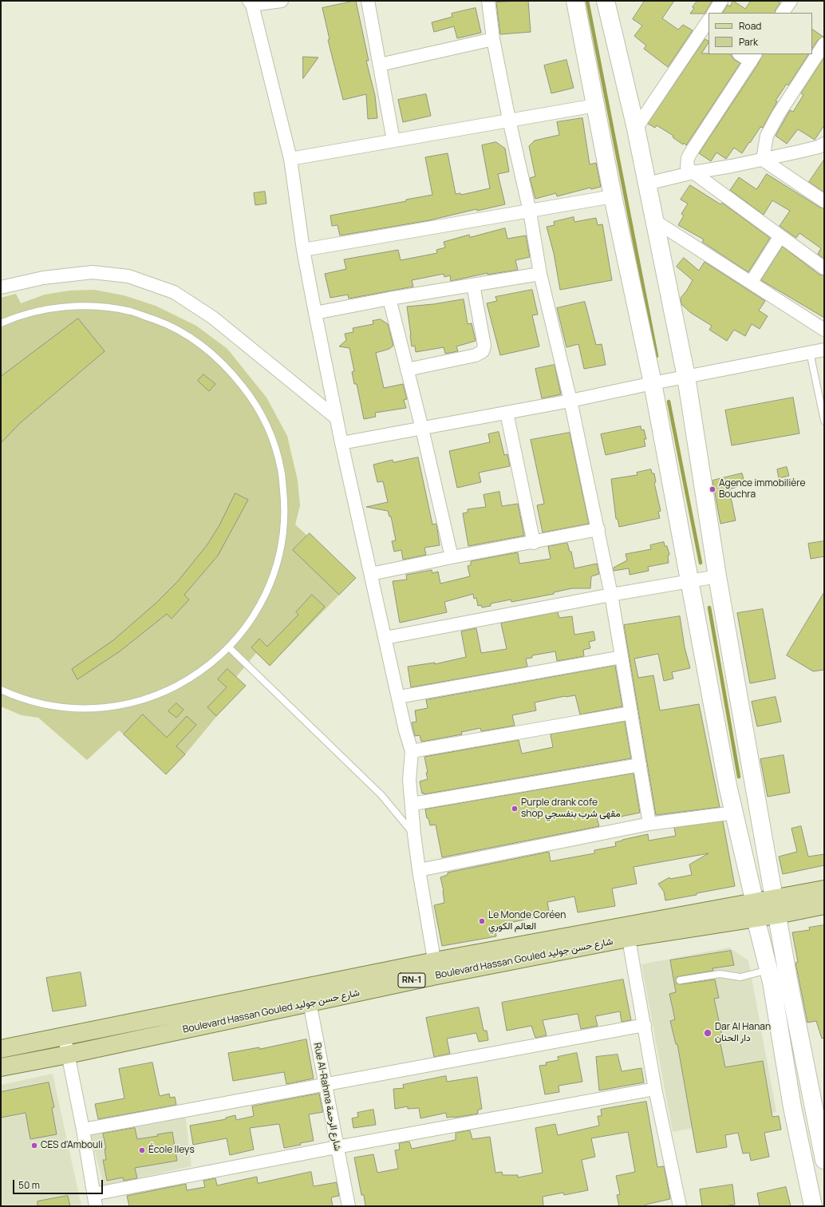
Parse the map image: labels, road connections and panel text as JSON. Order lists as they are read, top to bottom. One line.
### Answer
{"streets":{"main road":["Boulevard Hassan Gouled شارع حسن جوليد","RN-1"],"street":["Rue Al-Rahma شارع الرحمة"]},"crossings":[["Boulevard Hassan Gouled شارع حسن جوليد","Rue Al-Rahma شارع الرحمة"]],"places":["Agence immobilière Bouchra","Purple drank cofe shop مقهى شرب بنفسجي","Le Monde Coréen العالم الكوري","Dar Al Hanan دار الحنان","CES d'Ambouli","École Ileys"],"legend":["Road","Park"],"scale_bar":"50 m"}
